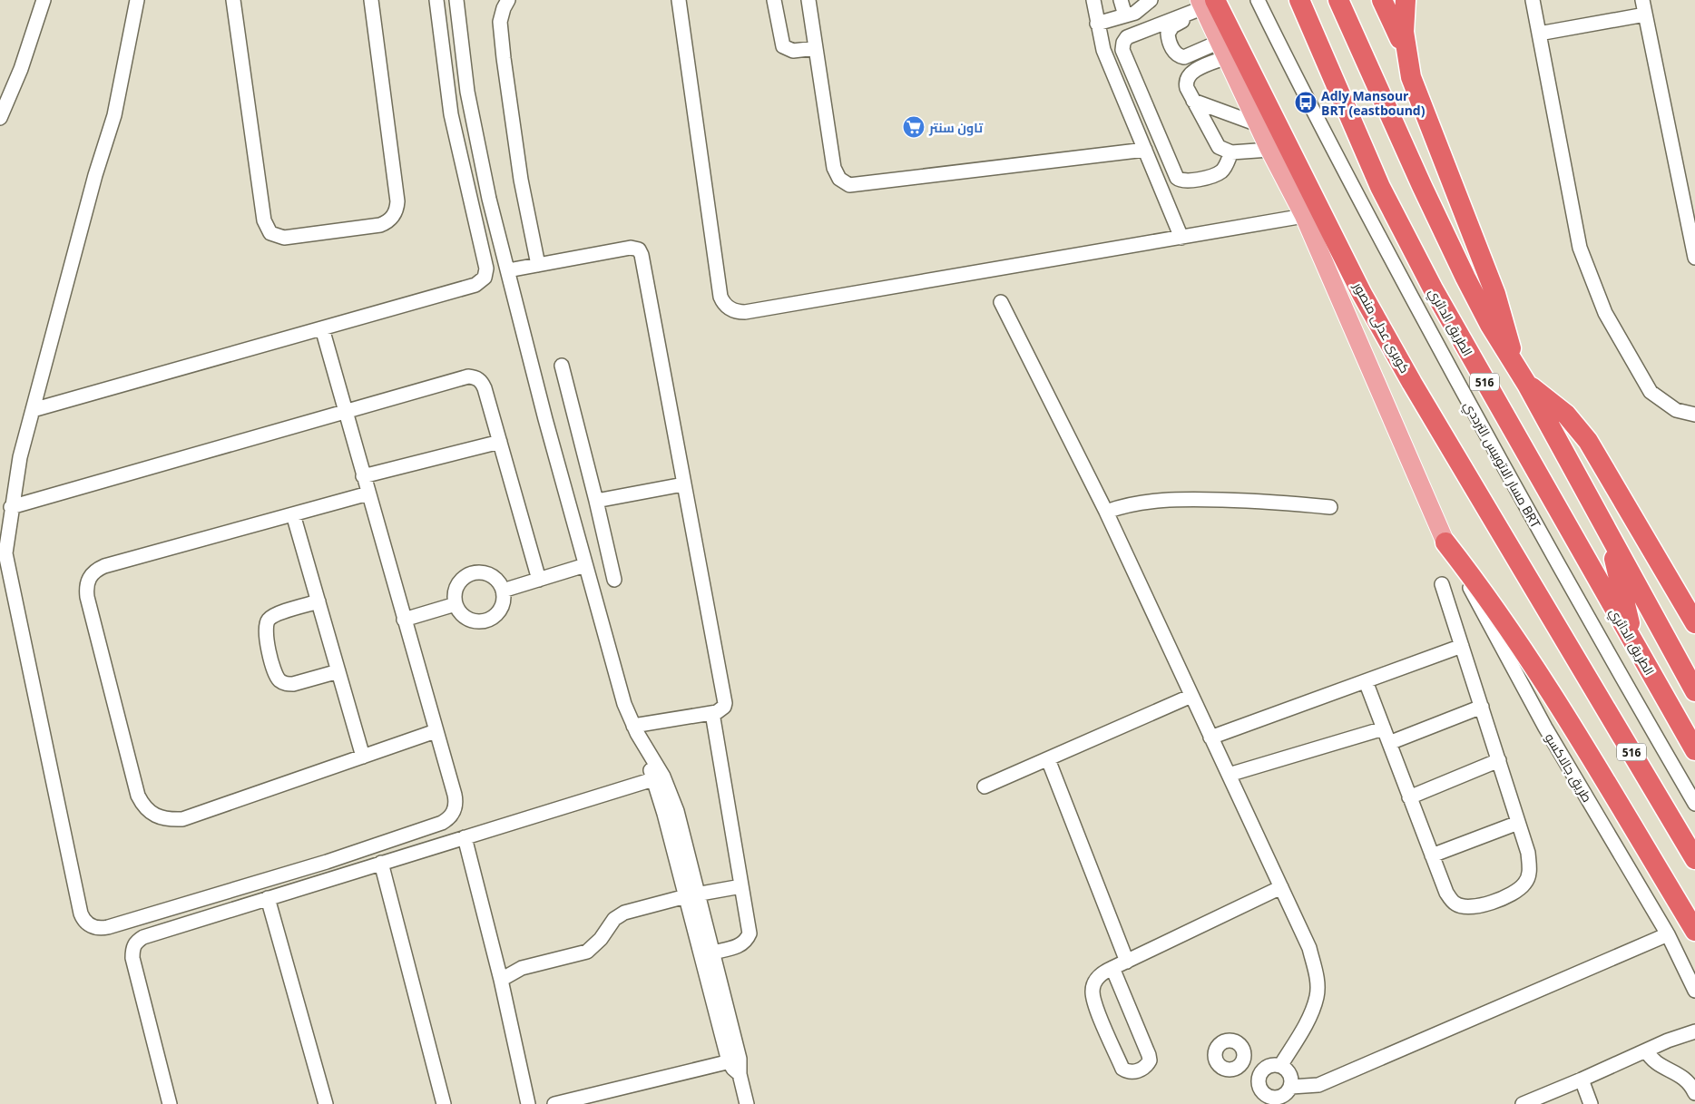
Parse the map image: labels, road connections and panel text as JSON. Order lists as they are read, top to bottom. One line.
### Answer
{"streets":{"highway":["الطريق الدائري","كوبرى عدلى منصور","516"],"street":["مسار الاتوبيس الترددي BRT","طريق جالاكسو"]},"places":{"bus stop":["Adly Mansour BRT (eastbound)"],"supermarket":["تاون سنتر"]}}
